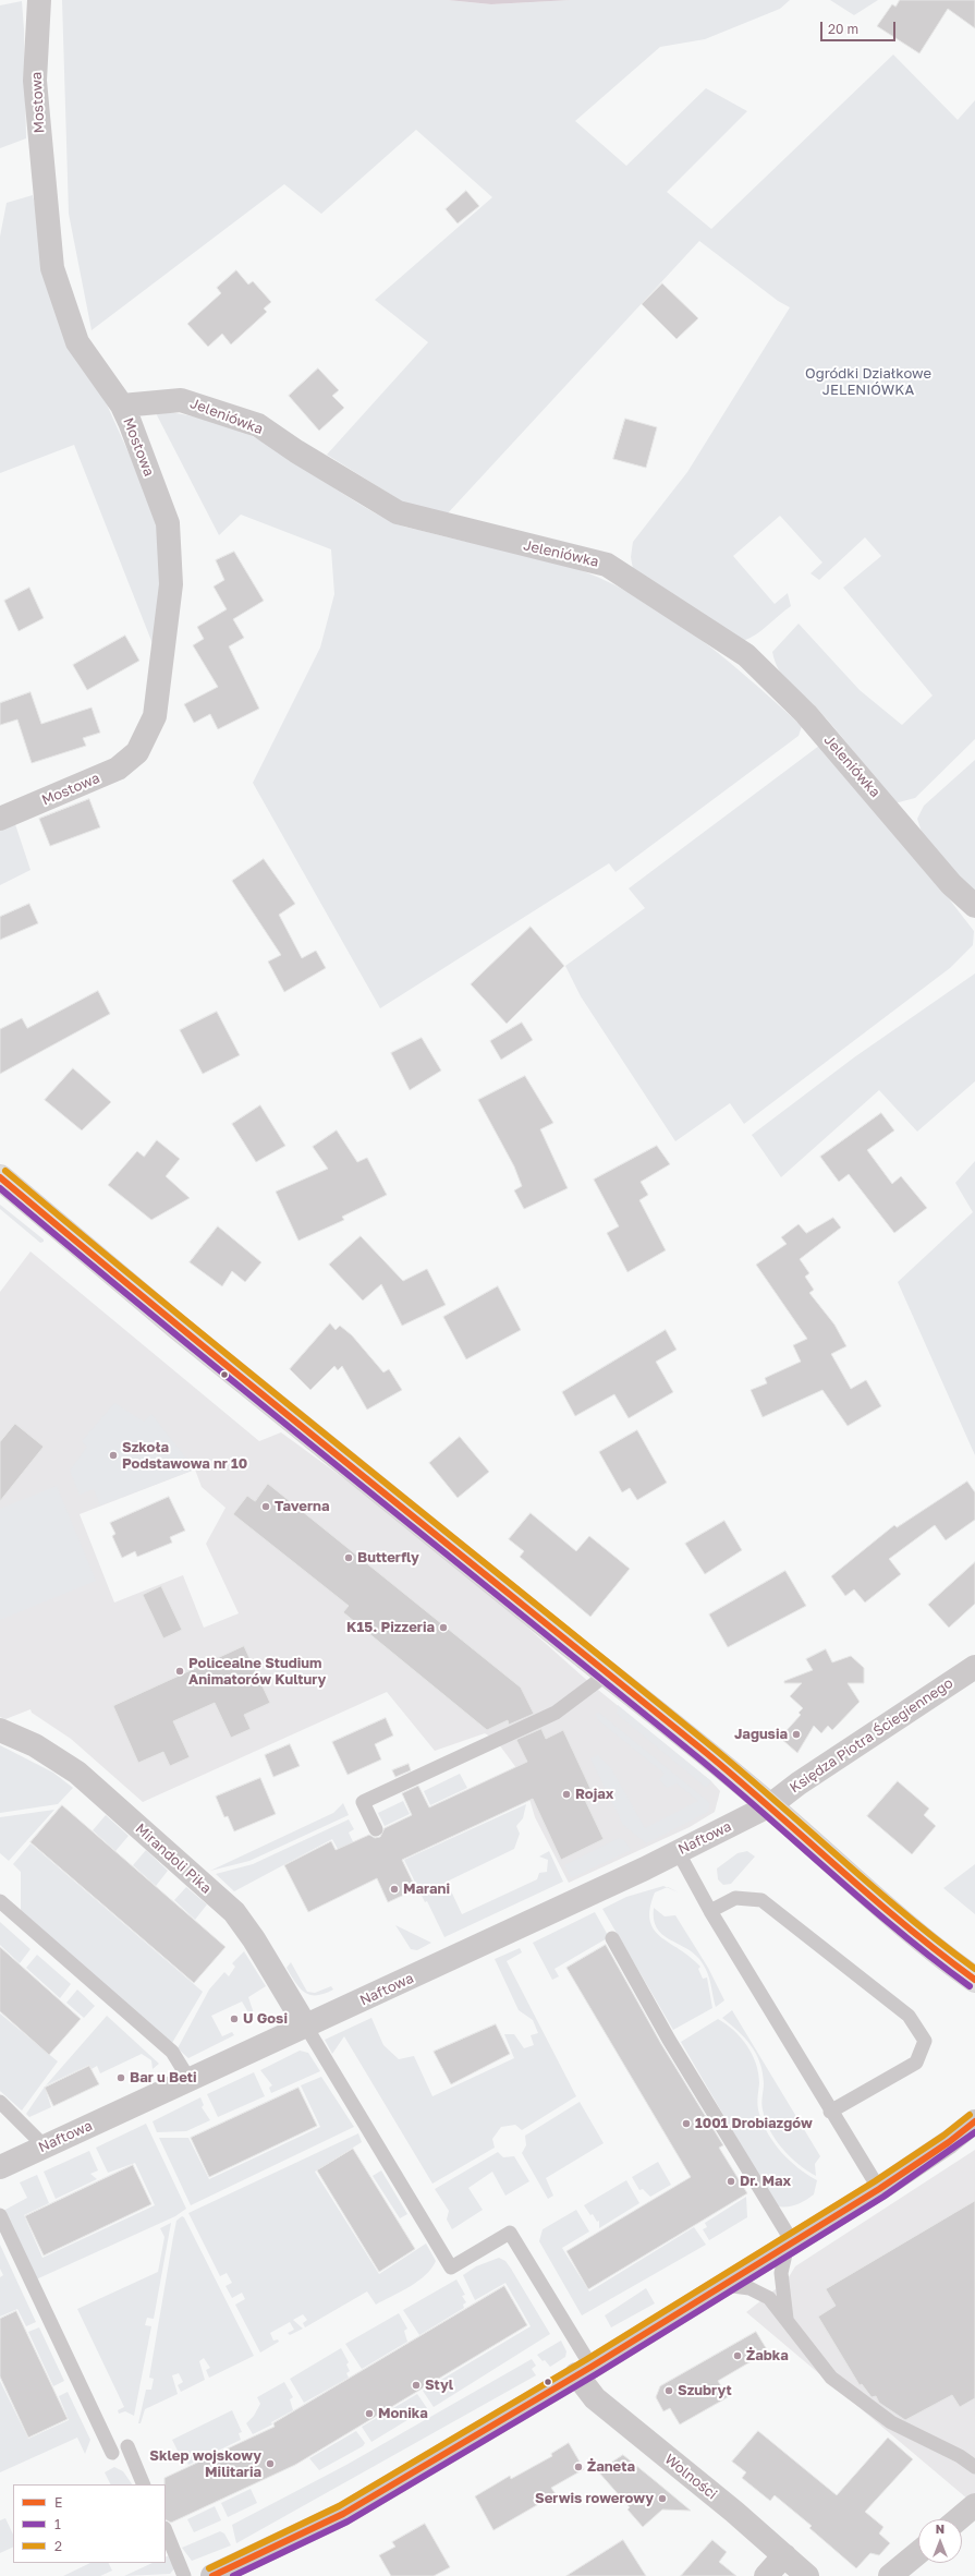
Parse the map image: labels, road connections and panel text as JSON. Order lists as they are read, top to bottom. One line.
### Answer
{"streets":{"street":["Mostowa","Jeleniówka","Księdza Piotra Ściegiennego","Naftowa","Mirandoli Pika","Wolności"]},"crossings":[["Mostowa","Jeleniówka"],["Księdza Piotra Ściegiennego","Naftowa"],["Naftowa","Mirandoli Pika"]],"parks":["Ogródki Działkowe JELENIÓWKA"],"places":["Szkoła Podstawowa nr 10","Taverna","Butterfly","K15. Pizzeria","Policealne Studium Animatorów Kultury","Jagusia","Rojax","Marani","U Gosi","Bar u Beti","1001 Drobiazgów","Dr. Max","Żabka","Styl","Szubryt","Monika","Sklep wojskowy Militaria","Żaneta","Serwis rowerowy"],"lines":["transit line 2","transit line E","transit line 1"],"legend":["E","1","2"],"scale_bar":"20 m","north":"top"}
